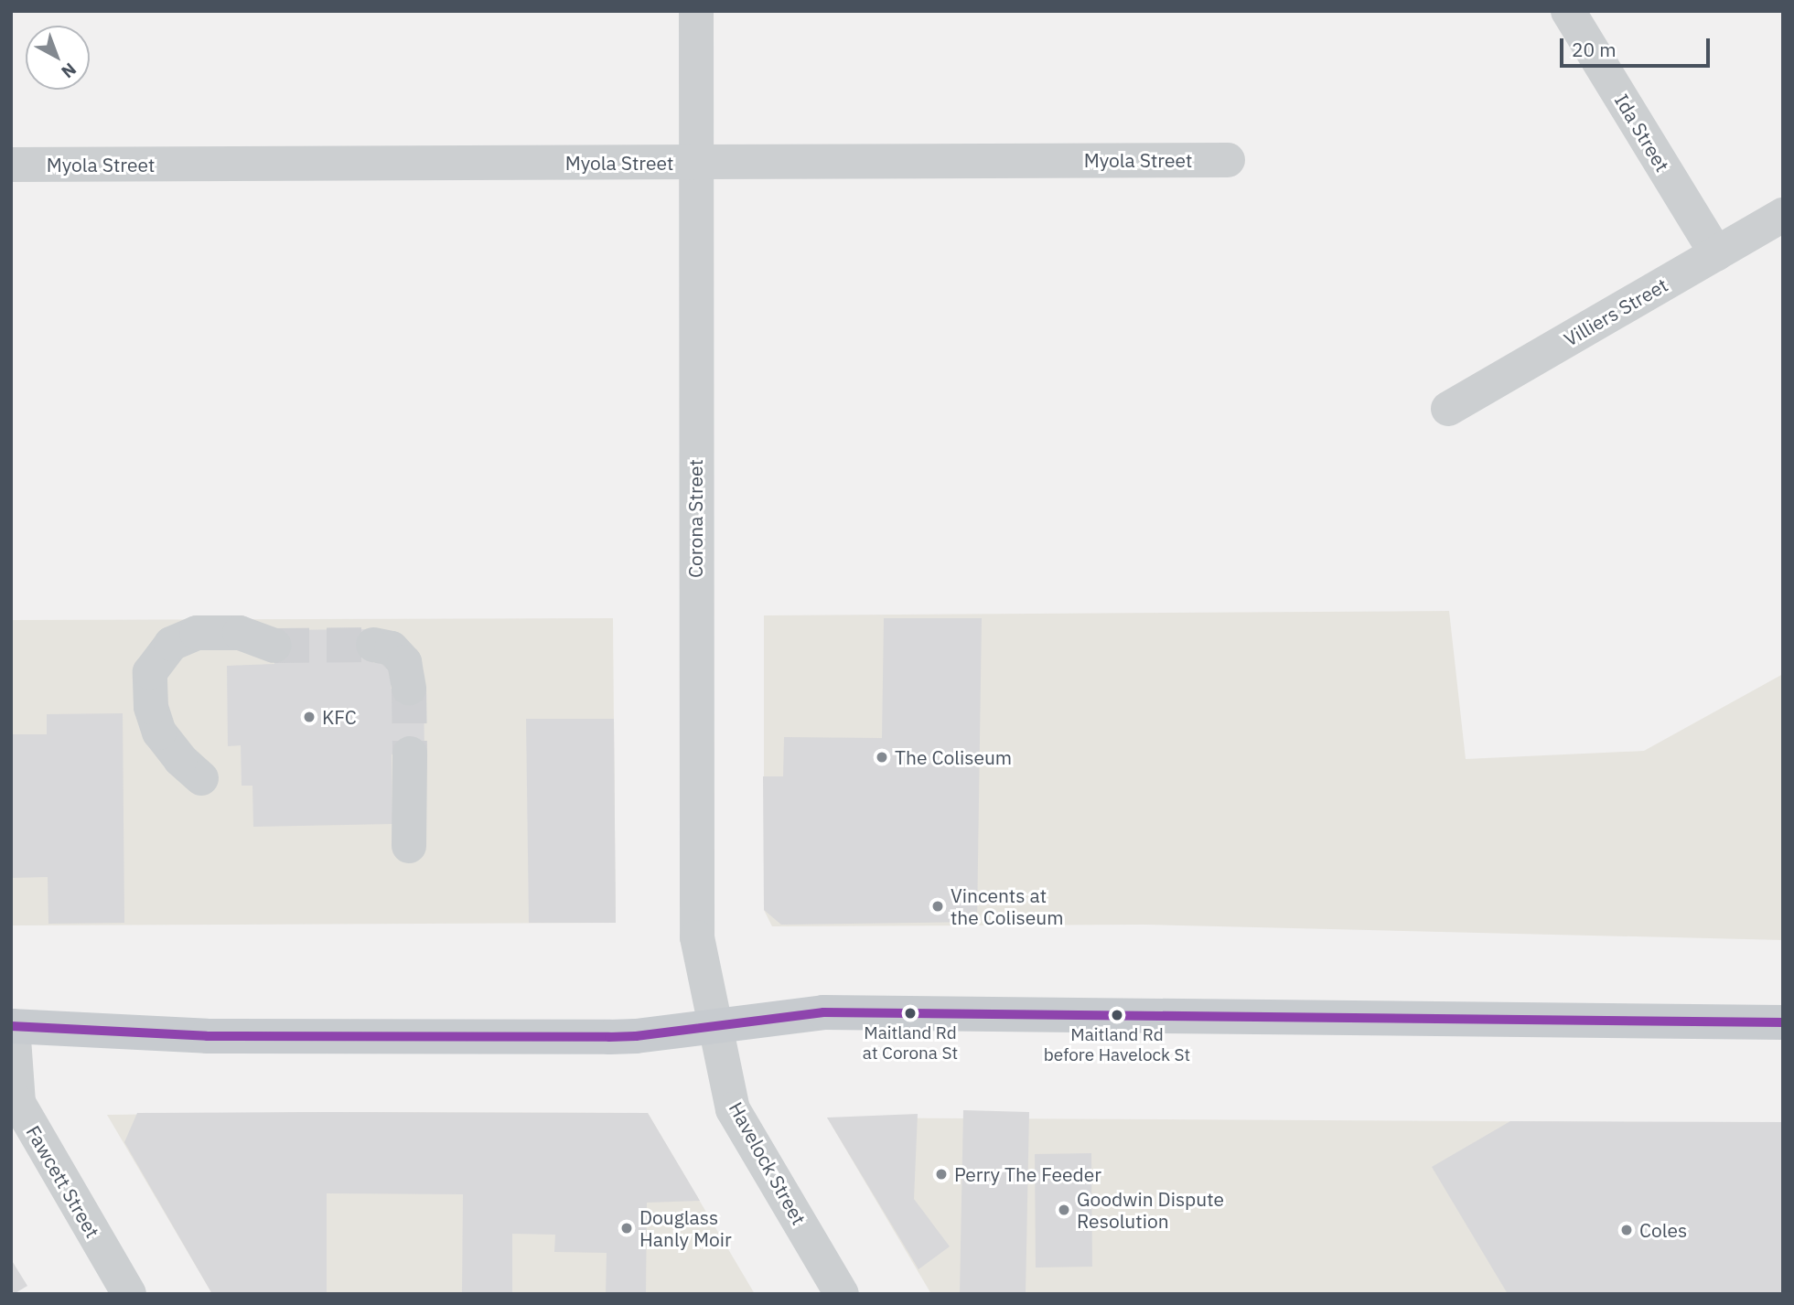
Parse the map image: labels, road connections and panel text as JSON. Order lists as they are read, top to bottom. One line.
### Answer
{"streets":{"street":["Ida Street","Myola Street","Villiers Street","Corona Street","Havelock Street","Fawcett Street"]},"crossings":[["Ida Street","Villiers Street"],["Myola Street","Corona Street"],["Corona Street","Havelock Street"]],"places":["KFC","The Coliseum","Vincents at the Coliseum","Maitland Rd at Corona St","Maitland Rd before Havelock St","Perry The Feeder","Goodwin Dispute Resolution","Douglass Hanly Moir","Coles"],"scale_bar":"20 m","north":"bottom right"}
